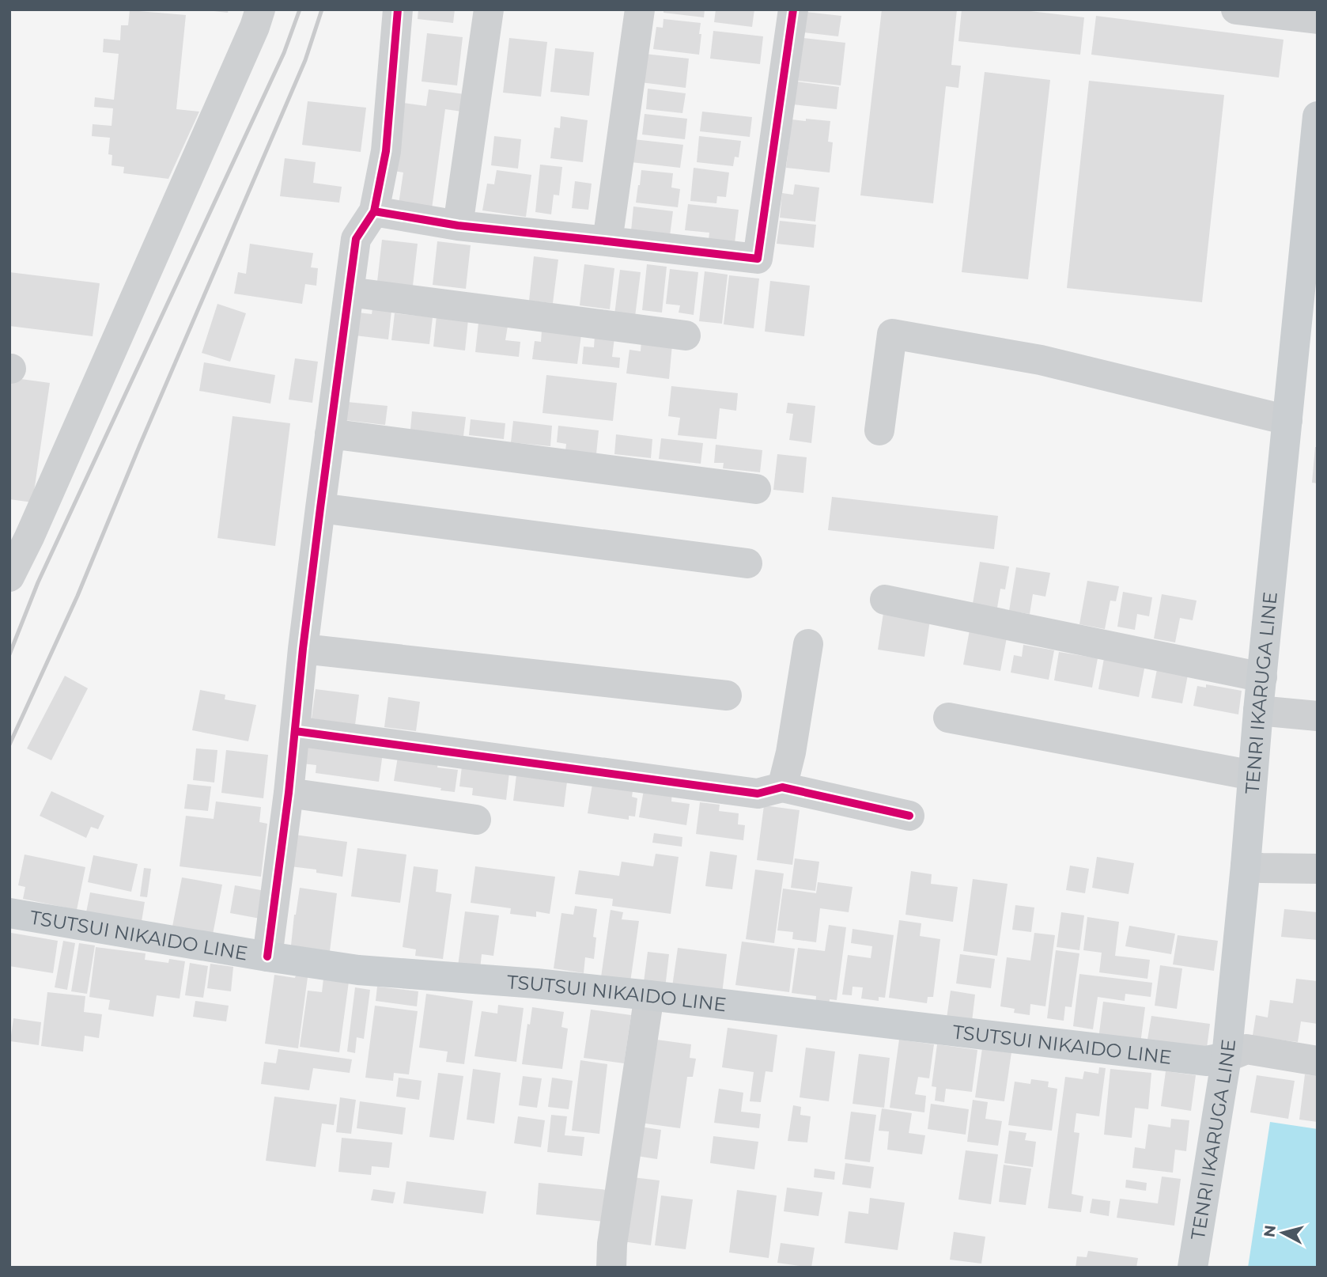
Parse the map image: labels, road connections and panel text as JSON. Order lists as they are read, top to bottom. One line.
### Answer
{"streets":{"main road":["TENRI IKARUGA LINE","TSUTSUI NIKAIDO LINE"]},"crossings":[["TENRI IKARUGA LINE","TSUTSUI NIKAIDO LINE"]],"north":"left"}
